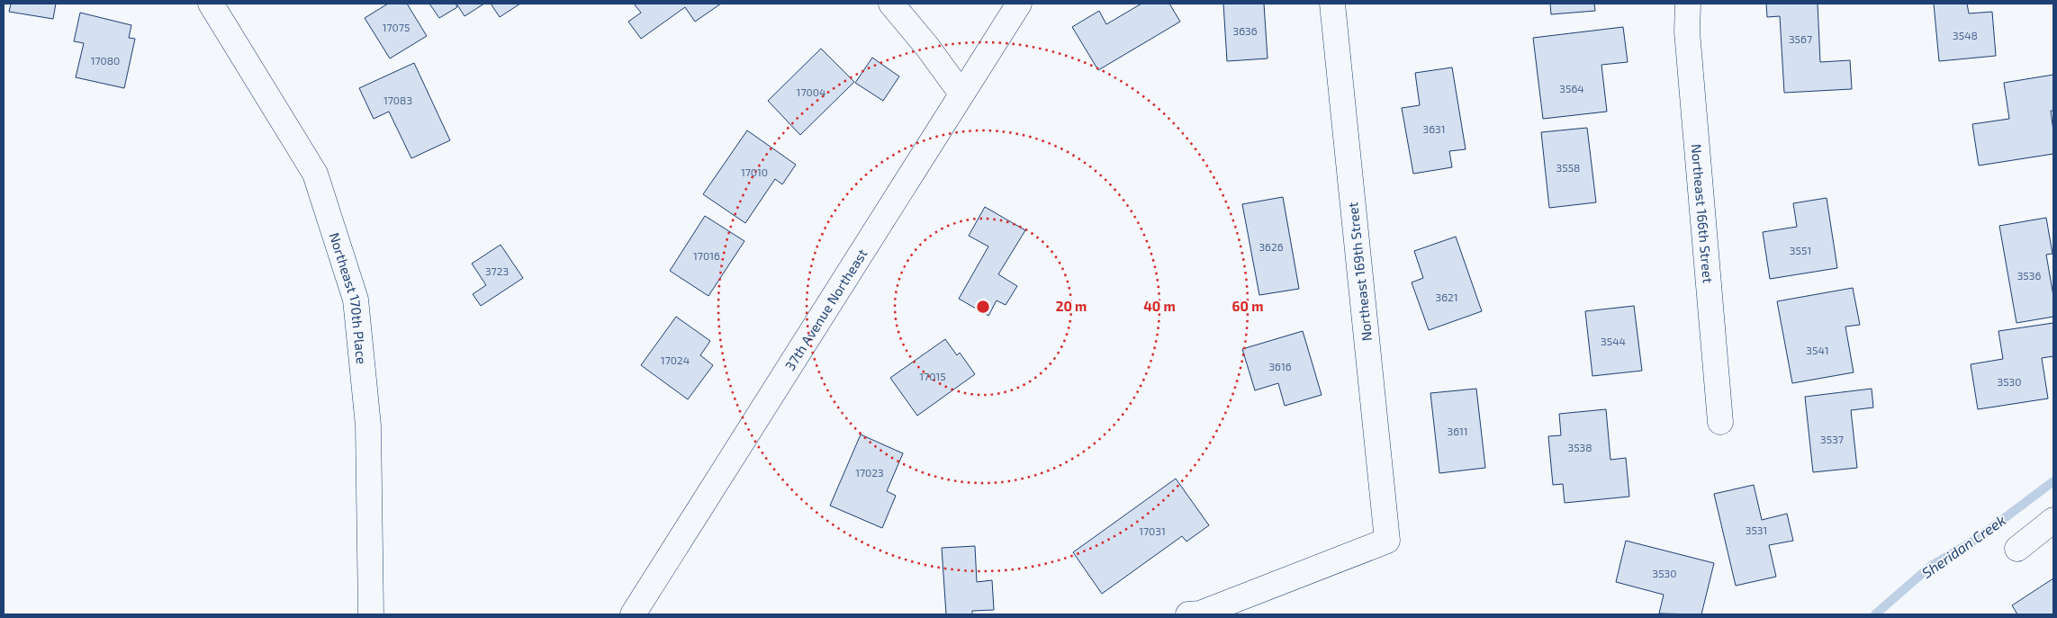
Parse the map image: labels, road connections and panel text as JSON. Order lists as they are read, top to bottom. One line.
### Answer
{"streets":{"street":["Northeast 166th Street","Northeast 169th Street","Northeast 170th Place","37th Avenue Northeast"]},"water":["Sheridan Creek"],"house_numbers":["17075","3636","3548","3567","17080","3564","17004","17083","3631","3558","17010","3626","3551","17016","3723","3536","3621","3544","3541","17024","3616","17015","3530","3611","3537","3538","17023","3531","17031","3530"],"rings":["20 m","40 m","60 m"]}
